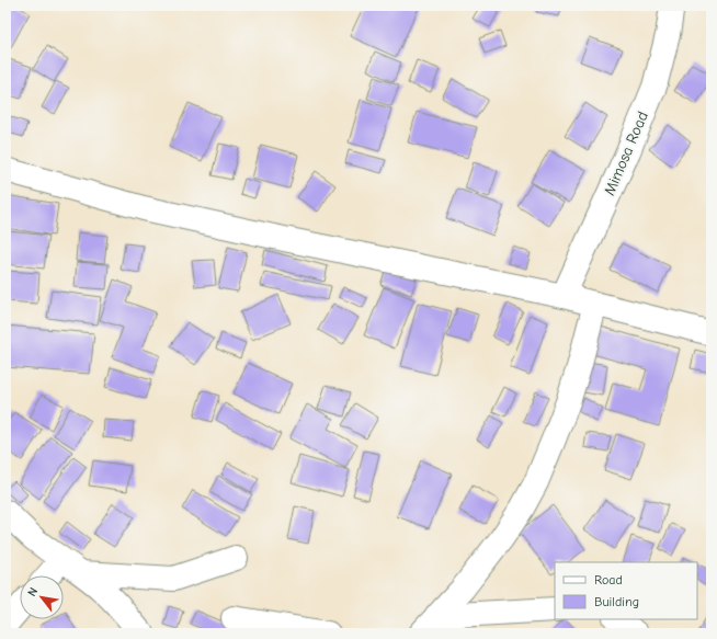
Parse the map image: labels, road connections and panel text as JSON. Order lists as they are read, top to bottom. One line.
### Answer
{"streets":{"street":["Mimosa Road"]},"legend":["Road","Building"],"north":"top left"}
